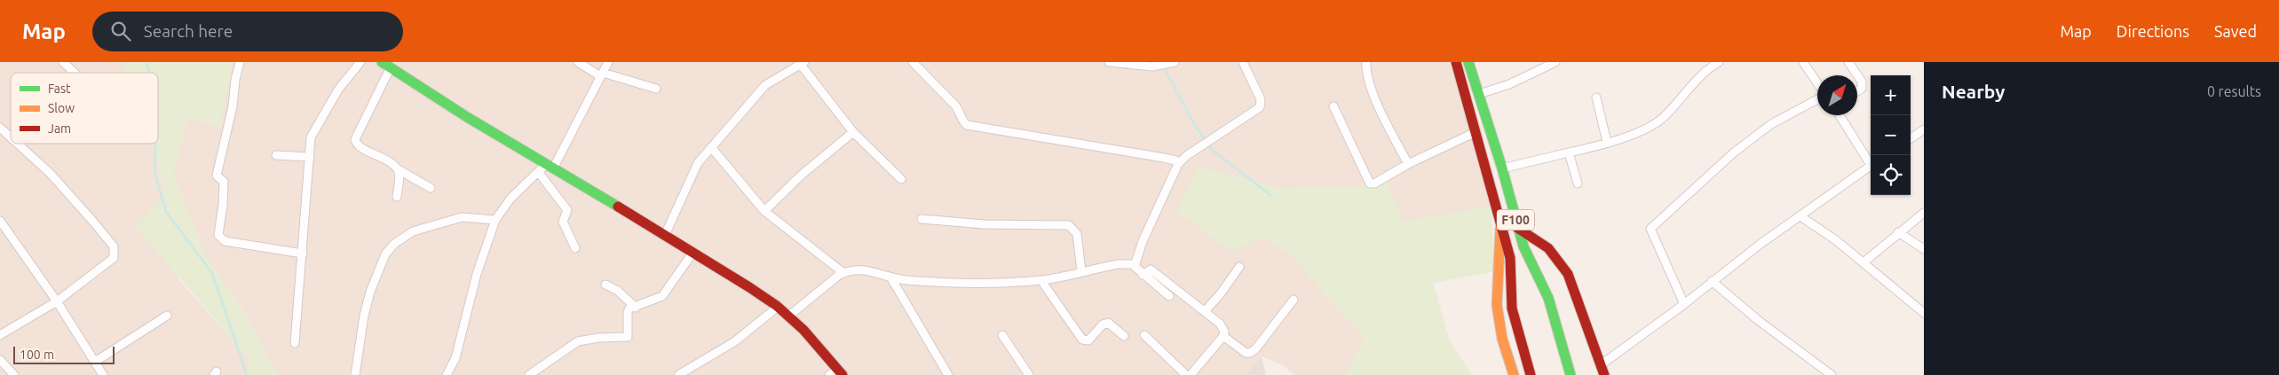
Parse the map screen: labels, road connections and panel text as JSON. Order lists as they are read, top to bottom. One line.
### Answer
{"streets":{"main road":["F100"]},"legend":["Fast","Slow","Jam"],"scale_bar":"100 m","north":"top right","page":{"header":"Map","search":"Search here","nav":["Map","Directions","Saved"],"heading":["Nearby","0 results"],"map_buttons":["+","−"],"scale":"100 m"}}
